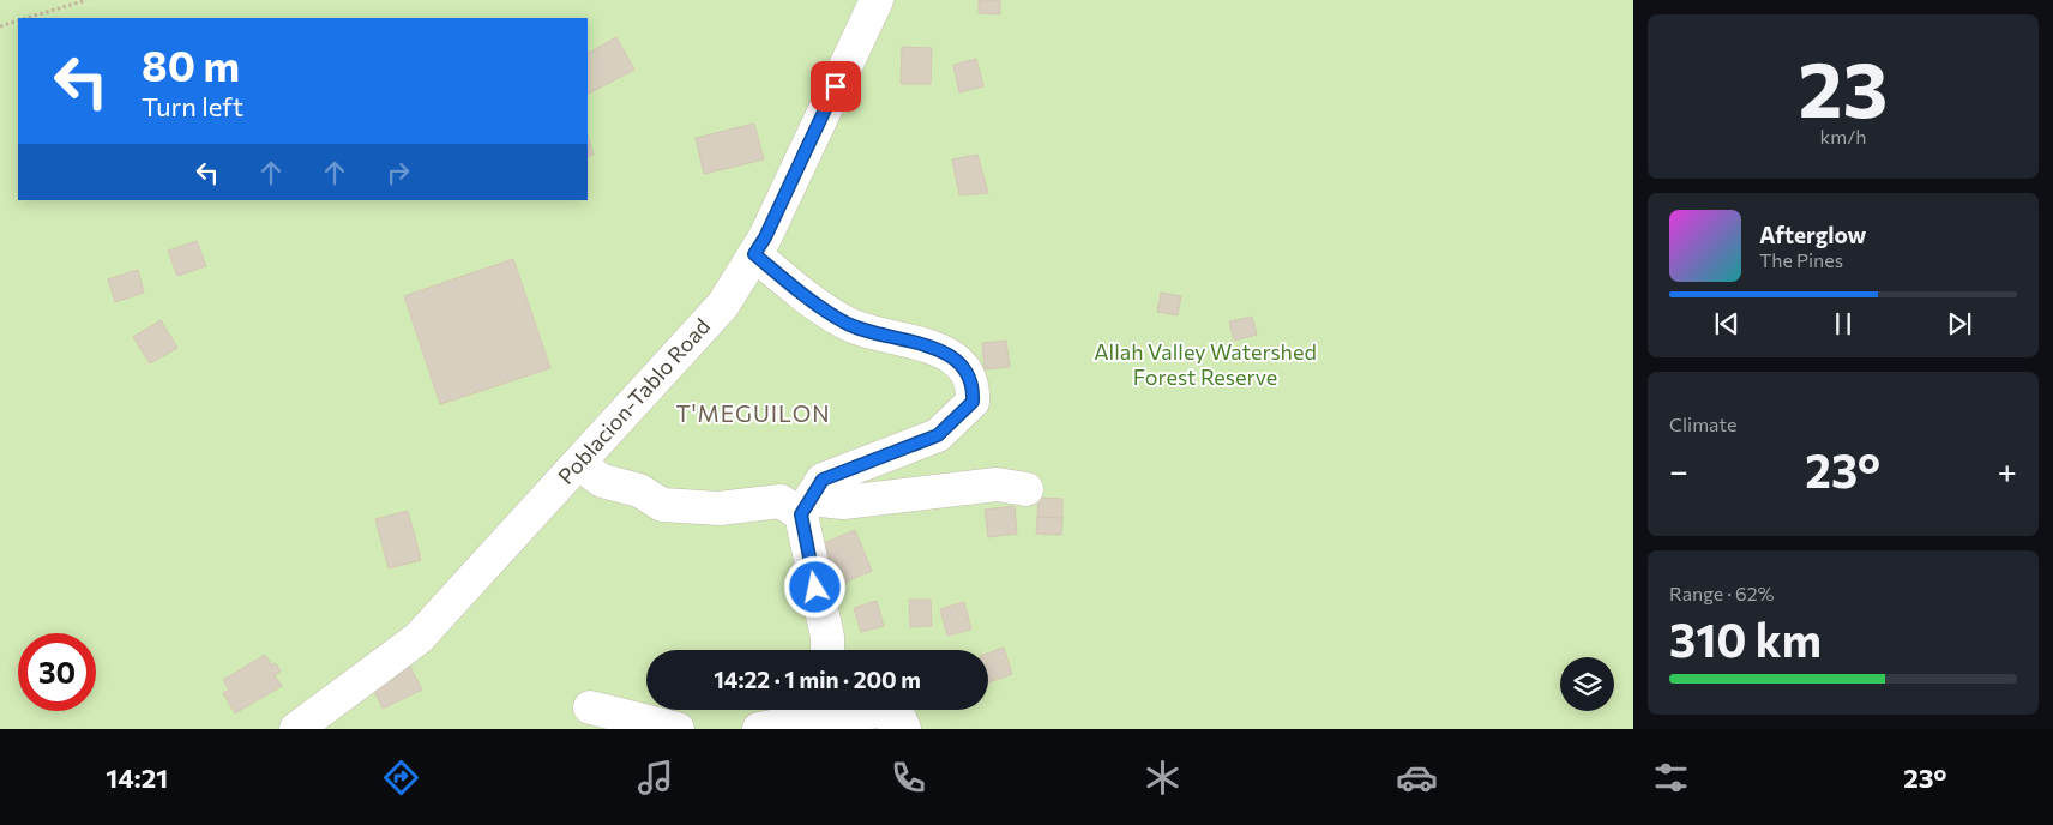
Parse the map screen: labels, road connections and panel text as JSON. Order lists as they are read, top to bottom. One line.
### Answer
{"streets":{"street":["Poblacion-Tablo Road"]},"districts":["T'MEGUILON"],"parks":["Allah Valley Watershed Forest Reserve"],"page":{"tile":[["23","km/h"],"Climate",["Range · 62%","310 km"]],"turn":["80 m","Turn left"],"song":["Afterglow","The Pines"],"heat":["−","23°","+"],"limit":"30","trip":"14:22 · 1 min · 200 m","tabs":["14:21","23°"]}}
